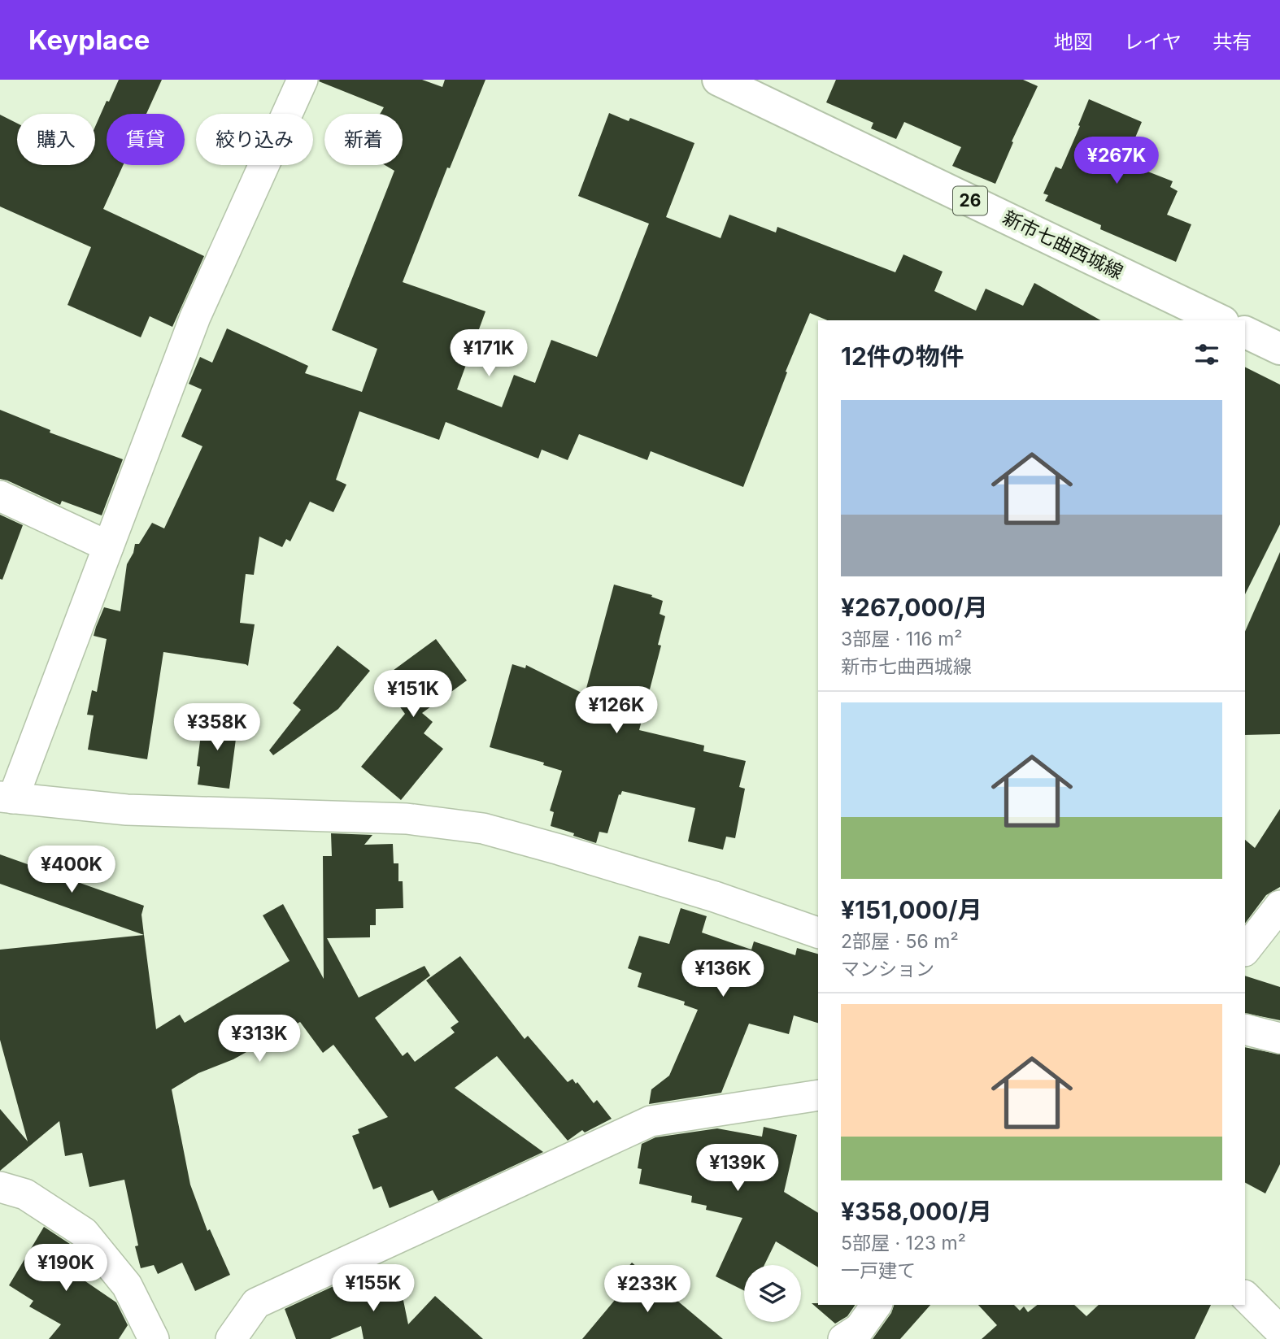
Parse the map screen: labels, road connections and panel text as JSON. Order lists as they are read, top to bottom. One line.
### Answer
{"streets":{"main road":["26","新市七曲西城線"]},"page":{"header":"Keyplace","nav":["地図","レイヤ","共有"],"chip":["購入","賃貸","絞り込み","新着"],"price":["¥267K","¥171K","¥151K","¥126K","¥358K","¥400K","¥136K","¥313K","¥139K","¥190K","¥155K","¥233K"],"heading":"12件の物件","list":[{"name":"¥267,000/月","note":"3部屋 · 116 m² · 新市七曲西城線"},{"name":"¥151,000/月","note":"2部屋 · 56 m² · マンション"},{"name":"¥358,000/月","note":"5部屋 · 123 m² · 一戸建て"}]}}
